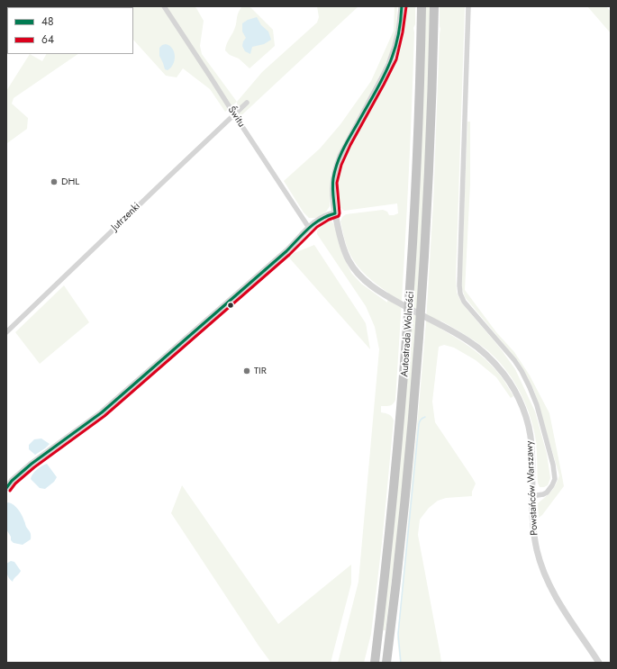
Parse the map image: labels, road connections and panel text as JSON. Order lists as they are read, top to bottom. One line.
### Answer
{"streets":{"highway":["Autostrada Wolności"],"street":["Świtu","Jutrzenki","Powstańców Warszawy"]},"crossings":[["Świtu","Jutrzenki"]],"places":["DHL","TIR"],"lines":["transit line 48","transit line 64"],"legend":["48","64"]}
